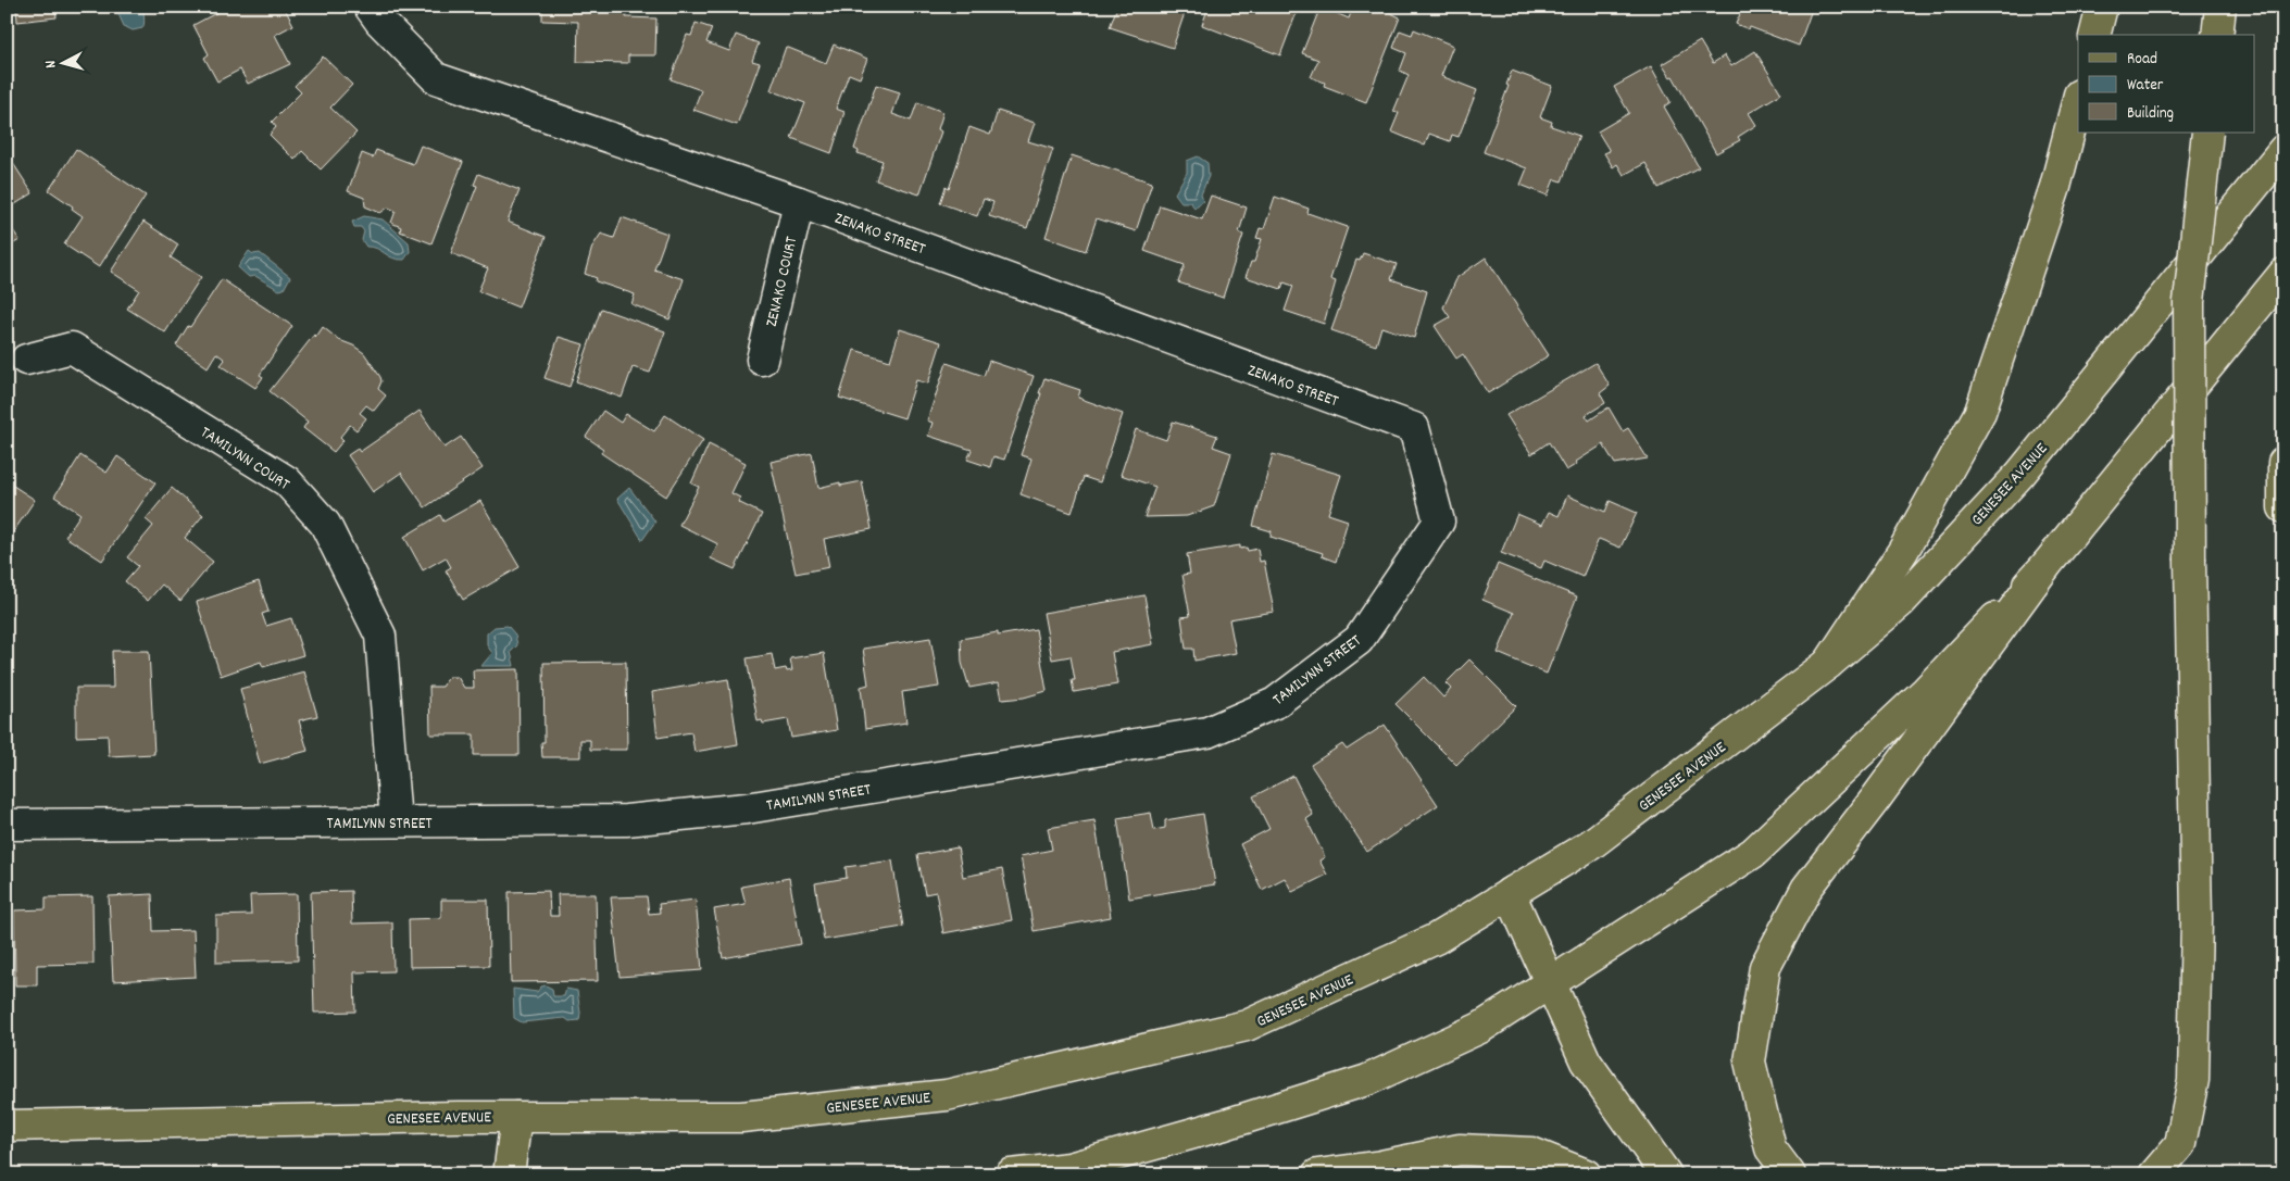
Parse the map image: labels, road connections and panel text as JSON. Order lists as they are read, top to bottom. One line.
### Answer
{"streets":{"main road":["GENESEE AVENUE"],"street":["ZENAKO STREET","ZENAKO COURT","TAMILYNN COURT","TAMILYNN STREET"]},"crossings":[["ZENAKO STREET","ZENAKO COURT"],["ZENAKO STREET","TAMILYNN STREET"],["TAMILYNN COURT","TAMILYNN STREET"]],"legend":["Road","Water","Building"],"north":"left"}
